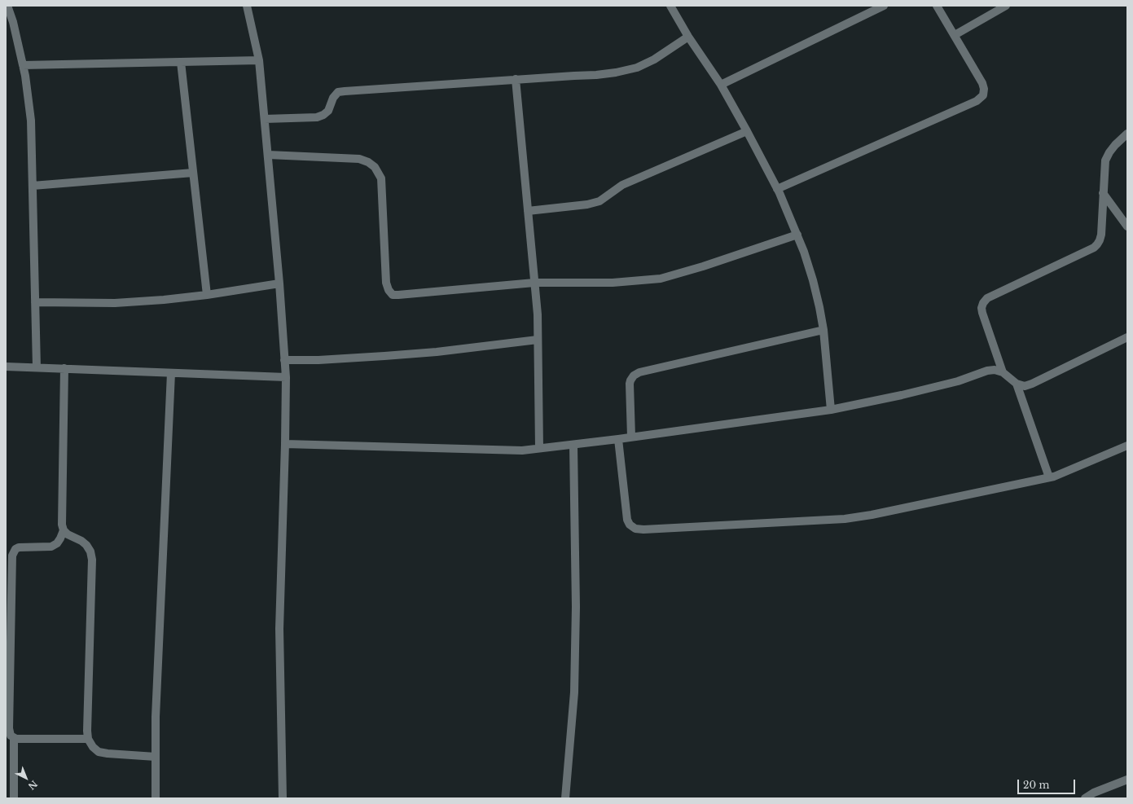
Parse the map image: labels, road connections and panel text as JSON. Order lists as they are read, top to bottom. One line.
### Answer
{"scale_bar":"20 m","north":"bottom right"}
